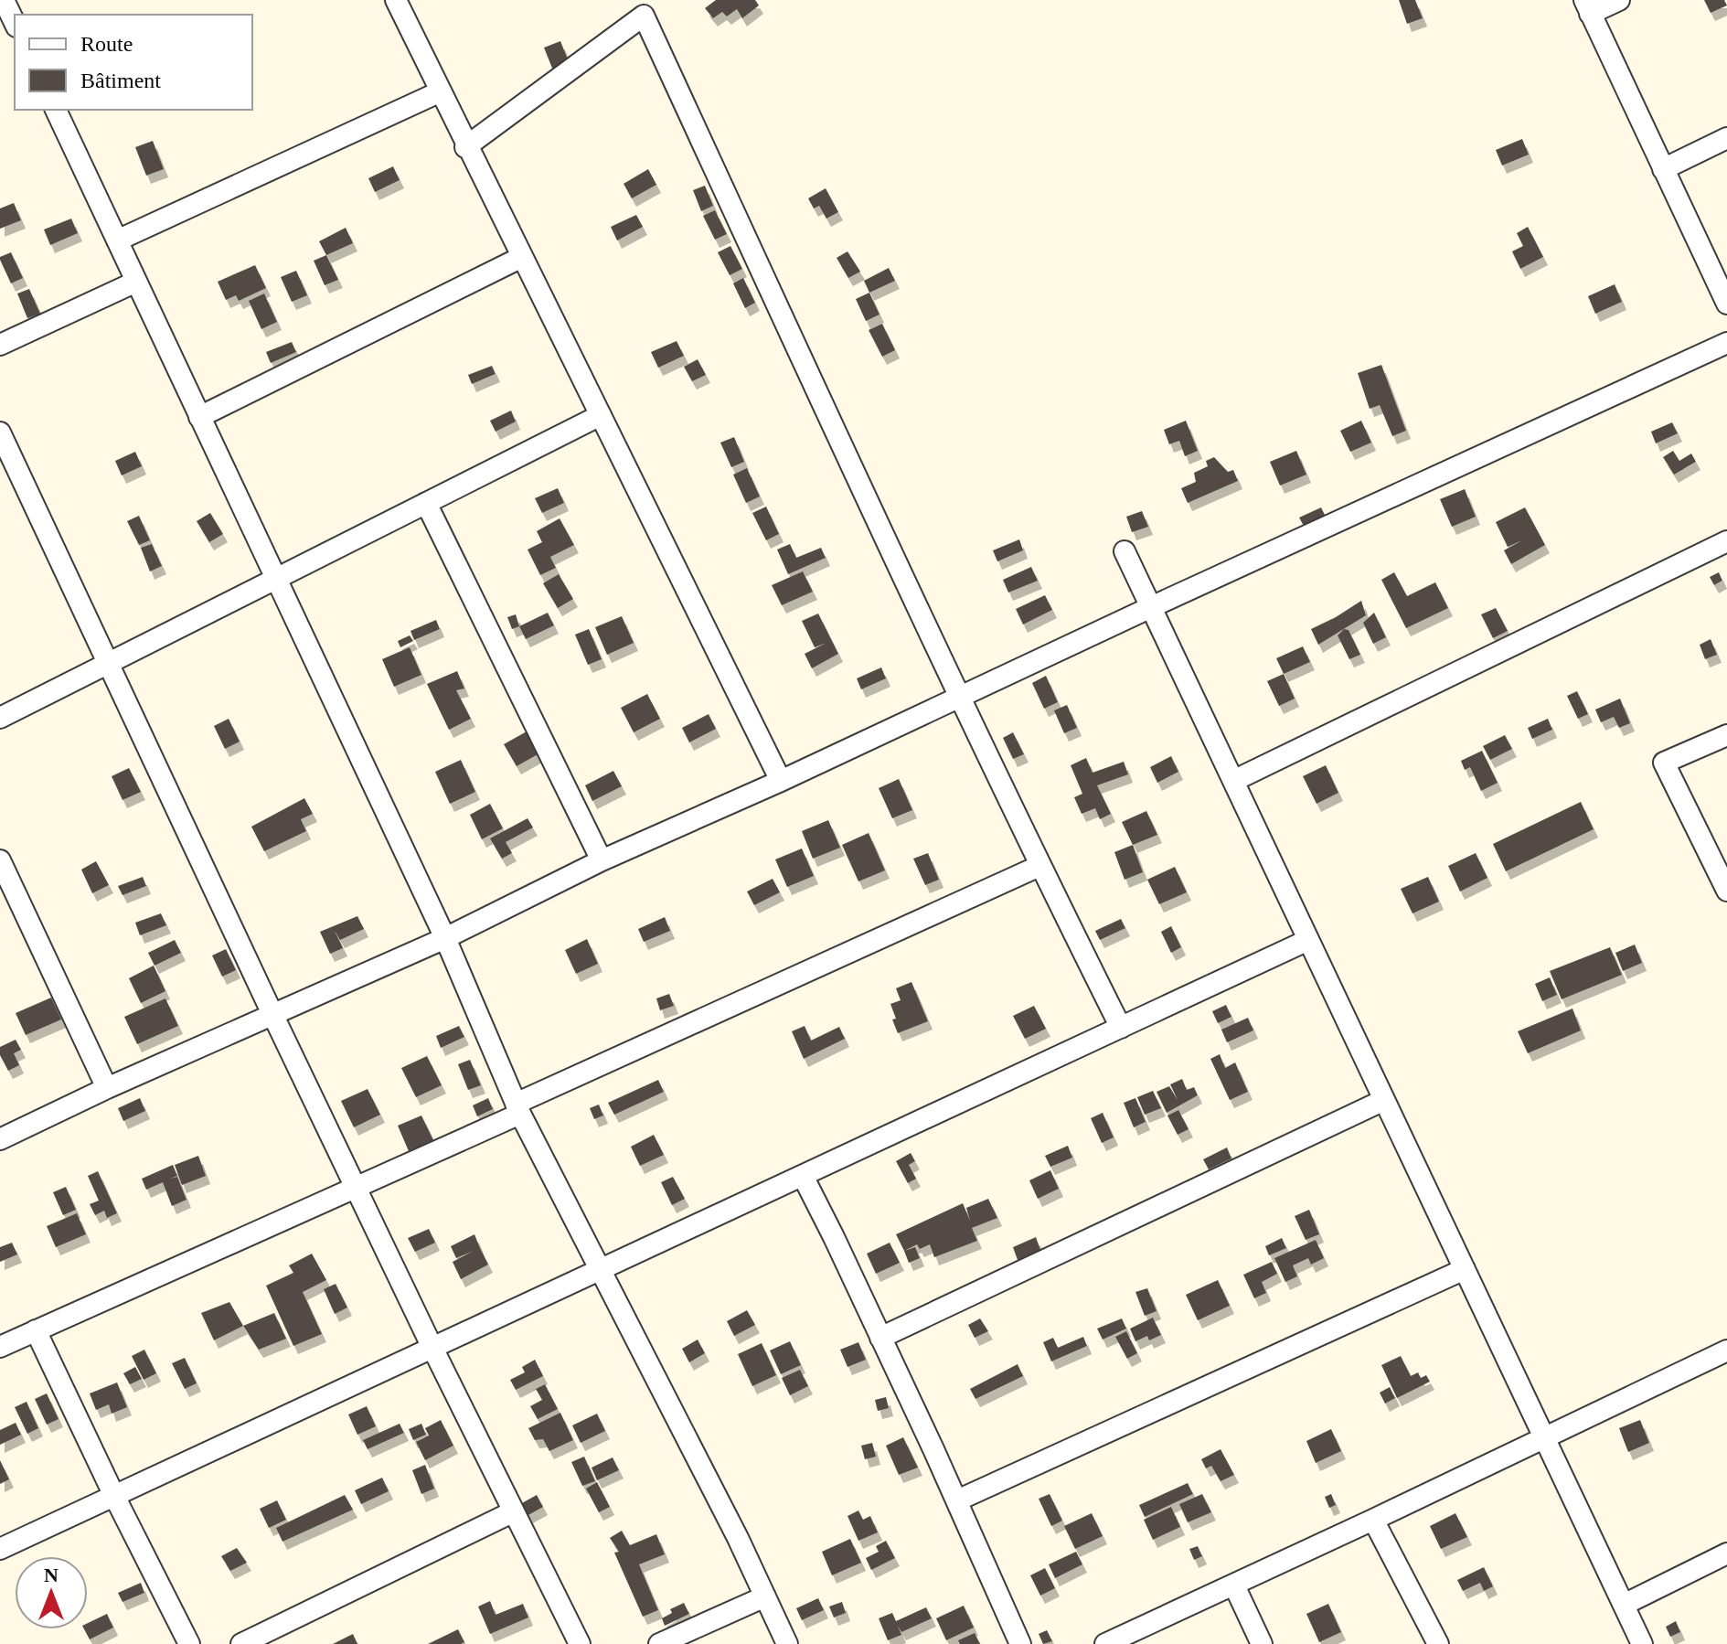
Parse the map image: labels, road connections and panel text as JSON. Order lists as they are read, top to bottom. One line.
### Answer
{"legend":["Route","Bâtiment"],"north":"top"}
